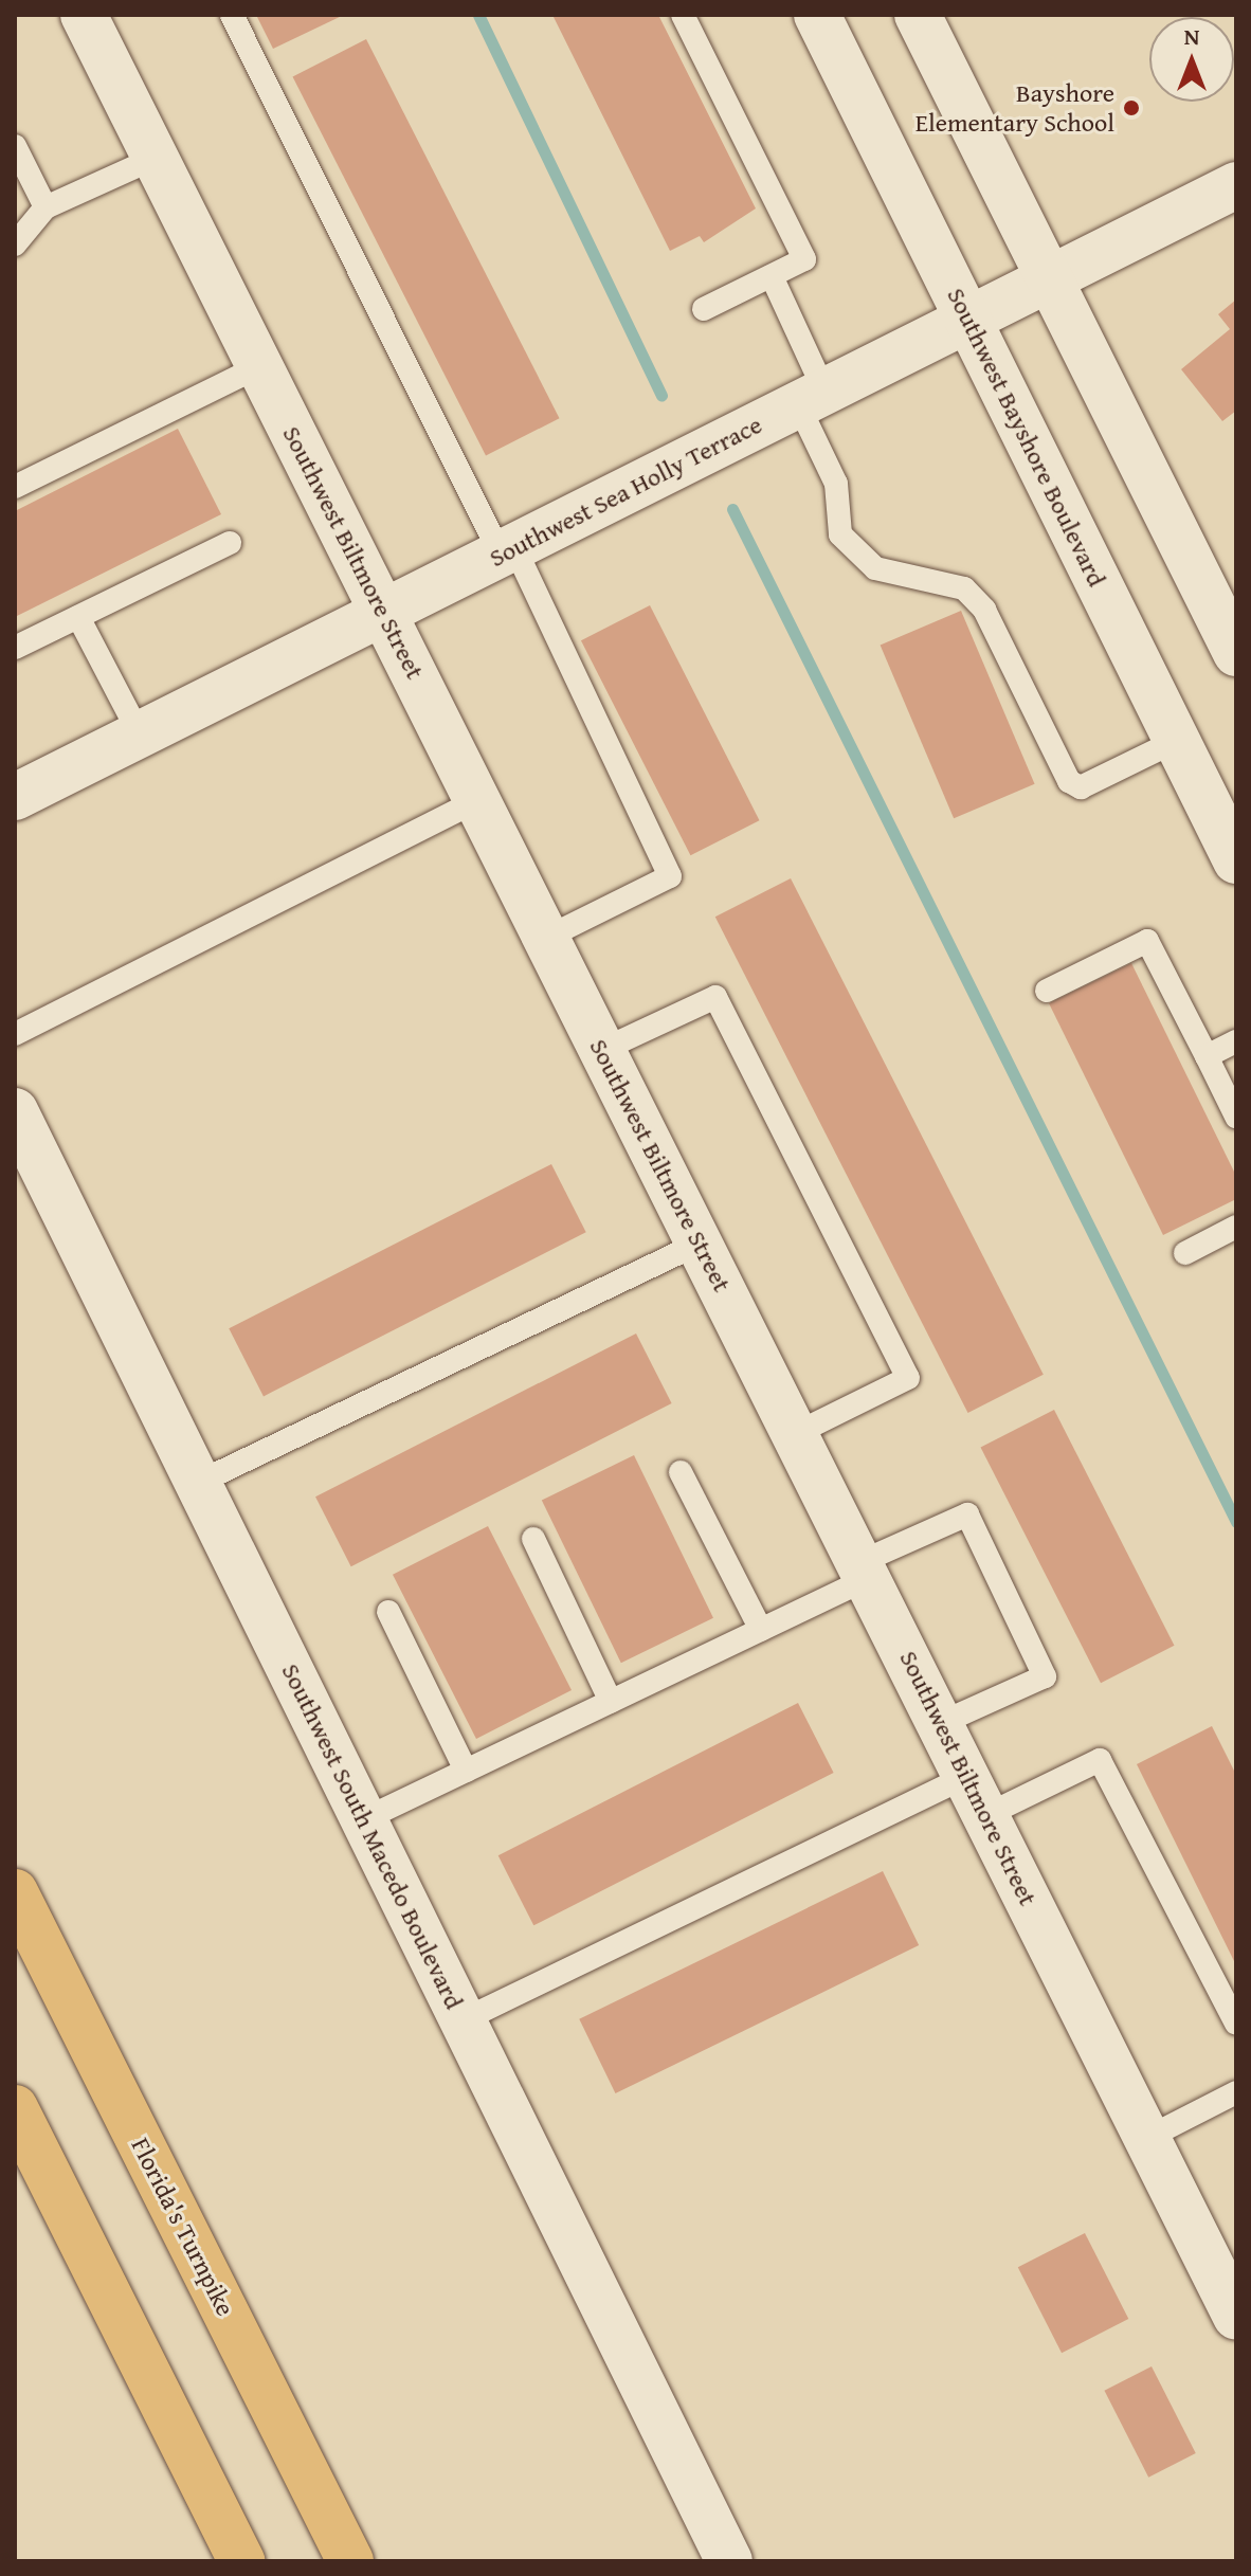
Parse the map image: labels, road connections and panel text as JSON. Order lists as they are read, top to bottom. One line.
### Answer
{"streets":{"highway":["Florida's Turnpike"],"street":["Southwest Bayshore Boulevard","Southwest Sea Holly Terrace","Southwest Biltmore Street","Southwest South Macedo Boulevard"]},"crossings":[["Southwest Bayshore Boulevard","Southwest Sea Holly Terrace"],["Southwest Sea Holly Terrace","Southwest Biltmore Street"]],"places":["Bayshore Elementary School"],"north":"top"}
